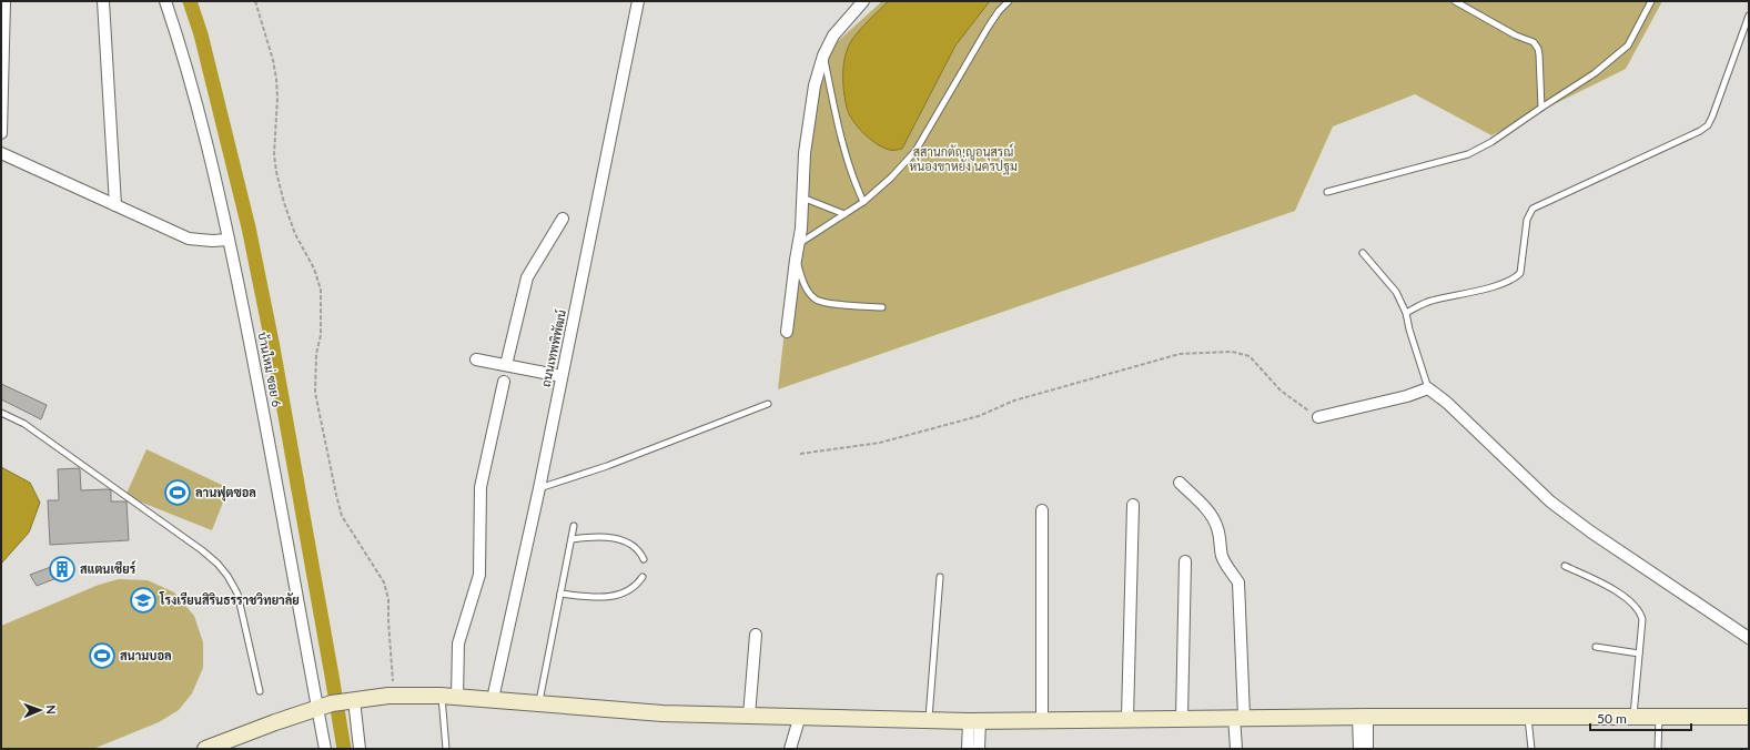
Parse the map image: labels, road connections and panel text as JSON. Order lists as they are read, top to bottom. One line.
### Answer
{"streets":{"street":["ถนนเทพพิพัฒน์","บ้านใหม่ ซอย 6"]},"parks":["สุสานกตัญญูอนุสรณ์ หนองขาหยั่ง นครปฐม"],"places":{"sports":["ลานฟุตซอล","สนามบอล"],"building":["สแตนเชียร์"],"school or university":["โรงเรียนสิรินธรราชวิทยาลัย"]},"scale_bar":"50 m","north":"right"}
